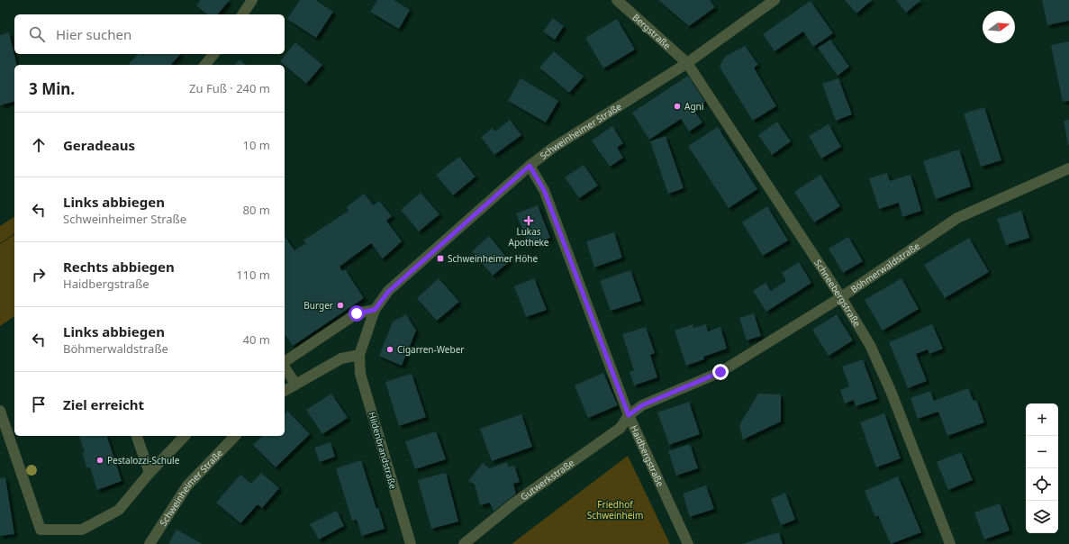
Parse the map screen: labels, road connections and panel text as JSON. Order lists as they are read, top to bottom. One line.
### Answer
{"streets":{"street":["Bergstraße","Schweinheimer Straße","Böhmerwaldstraße","Schneebergstraße","Hildenbrandstraße","Haidbergstraße","Gutwerkstraße"]},"crossings":[["Bergstraße","Schweinheimer Straße"],["Bergstraße","Schneebergstraße"],["Schweinheimer Straße","Schneebergstraße"],["Schweinheimer Straße","Hildenbrandstraße"],["Schweinheimer Straße","Haidbergstraße"],["Böhmerwaldstraße","Schneebergstraße"],["Böhmerwaldstraße","Haidbergstraße"],["Böhmerwaldstraße","Gutwerkstraße"],["Haidbergstraße","Gutwerkstraße"]],"parks":["Friedhof Schweinheim"],"places":{"other":["Agni","Burger","Cigarren-Weber","Pestalozzi-Schule"],"health":["Lukas Apotheke"],"transit":["Schweinheimer Höhe"]},"north":"right","page":{"search":"Hier suchen","heading":["3 Min.","Zu Fuß · 240 m"],"list":[["Geradeaus","10 m"],["Links abbiegen","Schweinheimer Straße","80 m"],["Rechts abbiegen","Haidbergstraße","110 m"],["Links abbiegen","Böhmerwaldstraße","40 m"],"Ziel erreicht"],"map_buttons":["+","−"]}}
